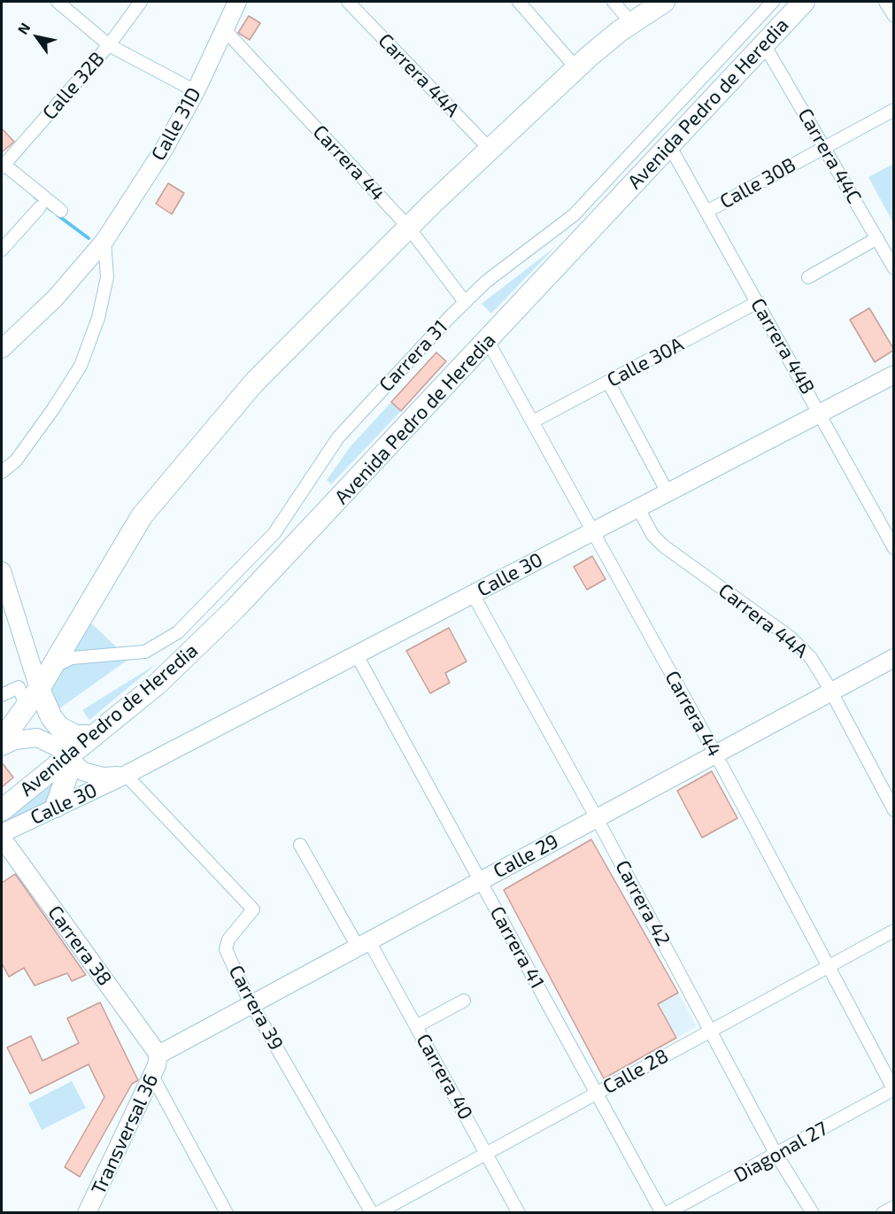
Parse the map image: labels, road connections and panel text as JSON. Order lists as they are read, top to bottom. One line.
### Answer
{"streets":{"highway":["Avenida Pedro de Heredia"],"street":["Carrera 44A","Calle 32B","Calle 31D","Carrera 44C","Carrera 44","Calle 30B","Carrera 44B","Carrera 31","Calle 30A","Calle 30","Calle 29","Carrera 42","Carrera 38","Carrera 41","Carrera 39","Calle 28","Carrera 40","Transversal 36","Diagonal 27"]},"crossings":[["Carrera 44A","Calle 30"],["Carrera 44A","Calle 29"],["Avenida Pedro de Heredia","Carrera 44C"],["Avenida Pedro de Heredia","Carrera 44"],["Avenida Pedro de Heredia","Carrera 44B"],["Avenida Pedro de Heredia","Calle 30"],["Calle 31D","Carrera 44"],["Carrera 44C","Calle 30B"],["Carrera 44","Carrera 31"],["Carrera 44","Calle 30A"],["Carrera 44","Calle 30"],["Carrera 44","Calle 29"],["Carrera 44","Calle 28"],["Carrera 44","Diagonal 27"],["Calle 30B","Carrera 44B"],["Carrera 44B","Calle 30A"],["Carrera 44B","Calle 30"],["Calle 30","Carrera 42"],["Calle 30","Carrera 38"],["Calle 30","Carrera 41"],["Calle 30","Carrera 39"],["Calle 29","Carrera 42"],["Calle 29","Carrera 38"],["Calle 29","Carrera 41"],["Calle 29","Carrera 39"],["Calle 29","Carrera 40"],["Calle 29","Transversal 36"],["Carrera 42","Calle 28"],["Carrera 42","Diagonal 27"],["Carrera 38","Transversal 36"],["Carrera 41","Calle 28"],["Calle 28","Carrera 40"]],"north":"top left"}
